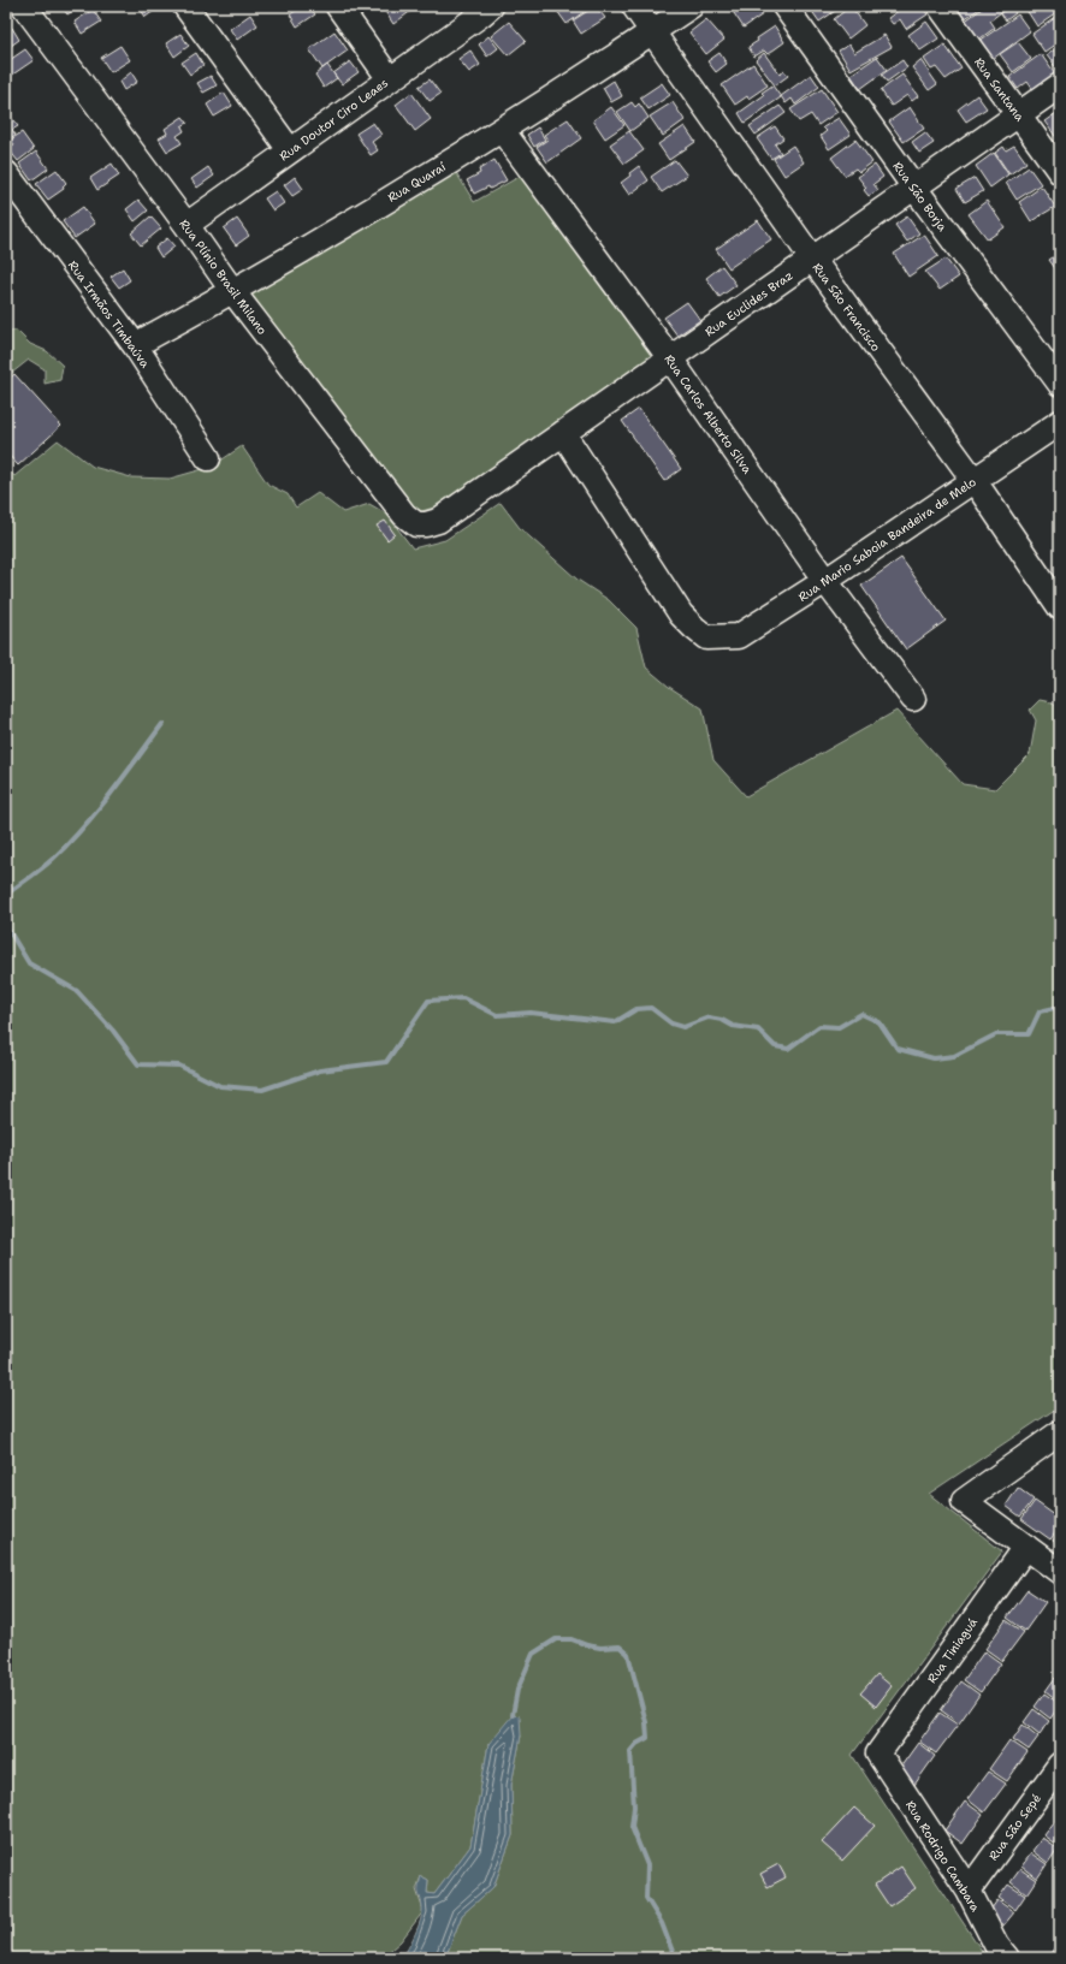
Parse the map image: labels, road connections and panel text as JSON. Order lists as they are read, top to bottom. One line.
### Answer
{"streets":{"street":["Rua Santana","Rua Doutor Ciro Leaes","Rua Quaraí","Rua São Borja","Rua Plínio Brasil Milano","Rua Euclides Braz","Rua São Francisco","Rua Irmãos Timbaúva","Rua Carlos Alberto Silva","Rua Mario Saboia Bandeira de Melo","Rua Tiniaguá","Rua São Sepé","Rua Rodrigo Cambara"]},"crossings":[["Rua Santana","Rua Euclides Braz"],["Rua Doutor Ciro Leaes","Rua Plínio Brasil Milano"],["Rua Quaraí","Rua Plínio Brasil Milano"],["Rua Quaraí","Rua São Francisco"],["Rua Quaraí","Rua Irmãos Timbaúva"],["Rua Quaraí","Rua Carlos Alberto Silva"],["Rua São Borja","Rua Euclides Braz"],["Rua Plínio Brasil Milano","Rua Euclides Braz"],["Rua Euclides Braz","Rua São Francisco"],["Rua Euclides Braz","Rua Carlos Alberto Silva"],["Rua Euclides Braz","Rua Mario Saboia Bandeira de Melo"],["Rua São Francisco","Rua Mario Saboia Bandeira de Melo"],["Rua Carlos Alberto Silva","Rua Mario Saboia Bandeira de Melo"],["Rua Tiniaguá","Rua Rodrigo Cambara"],["Rua São Sepé","Rua Rodrigo Cambara"]]}
